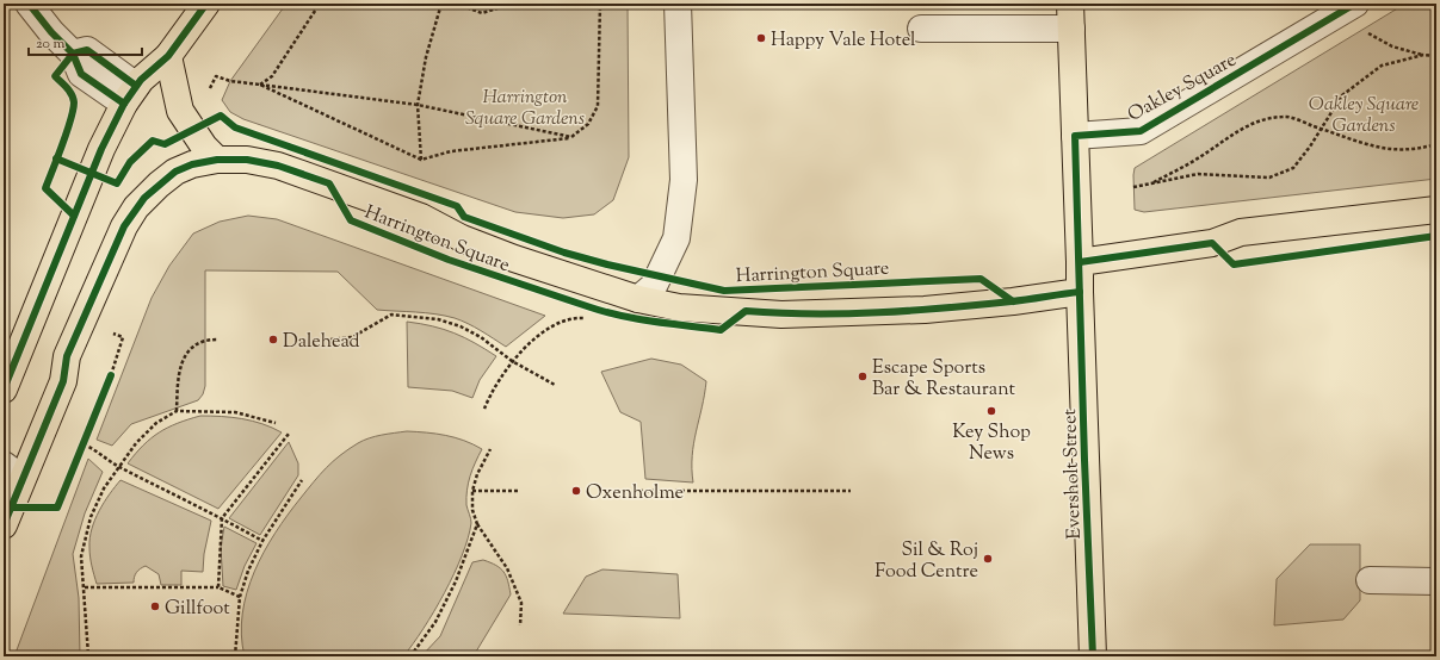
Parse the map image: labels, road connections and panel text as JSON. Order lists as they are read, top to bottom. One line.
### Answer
{"streets":{"main road":["Harrington Square","Eversholt Street"],"street":["Oakley Square"]},"crossings":[["Harrington Square","Eversholt Street"]],"parks":["Harrington Square Gardens","Oakley Square Gardens"],"places":["Happy Vale Hotel","Dalehead","Escape Sports Bar & Restaurant","Key Shop News","Oxenholme","Sil & Roj Food Centre","Gillfoot"],"scale_bar":"20 m"}
